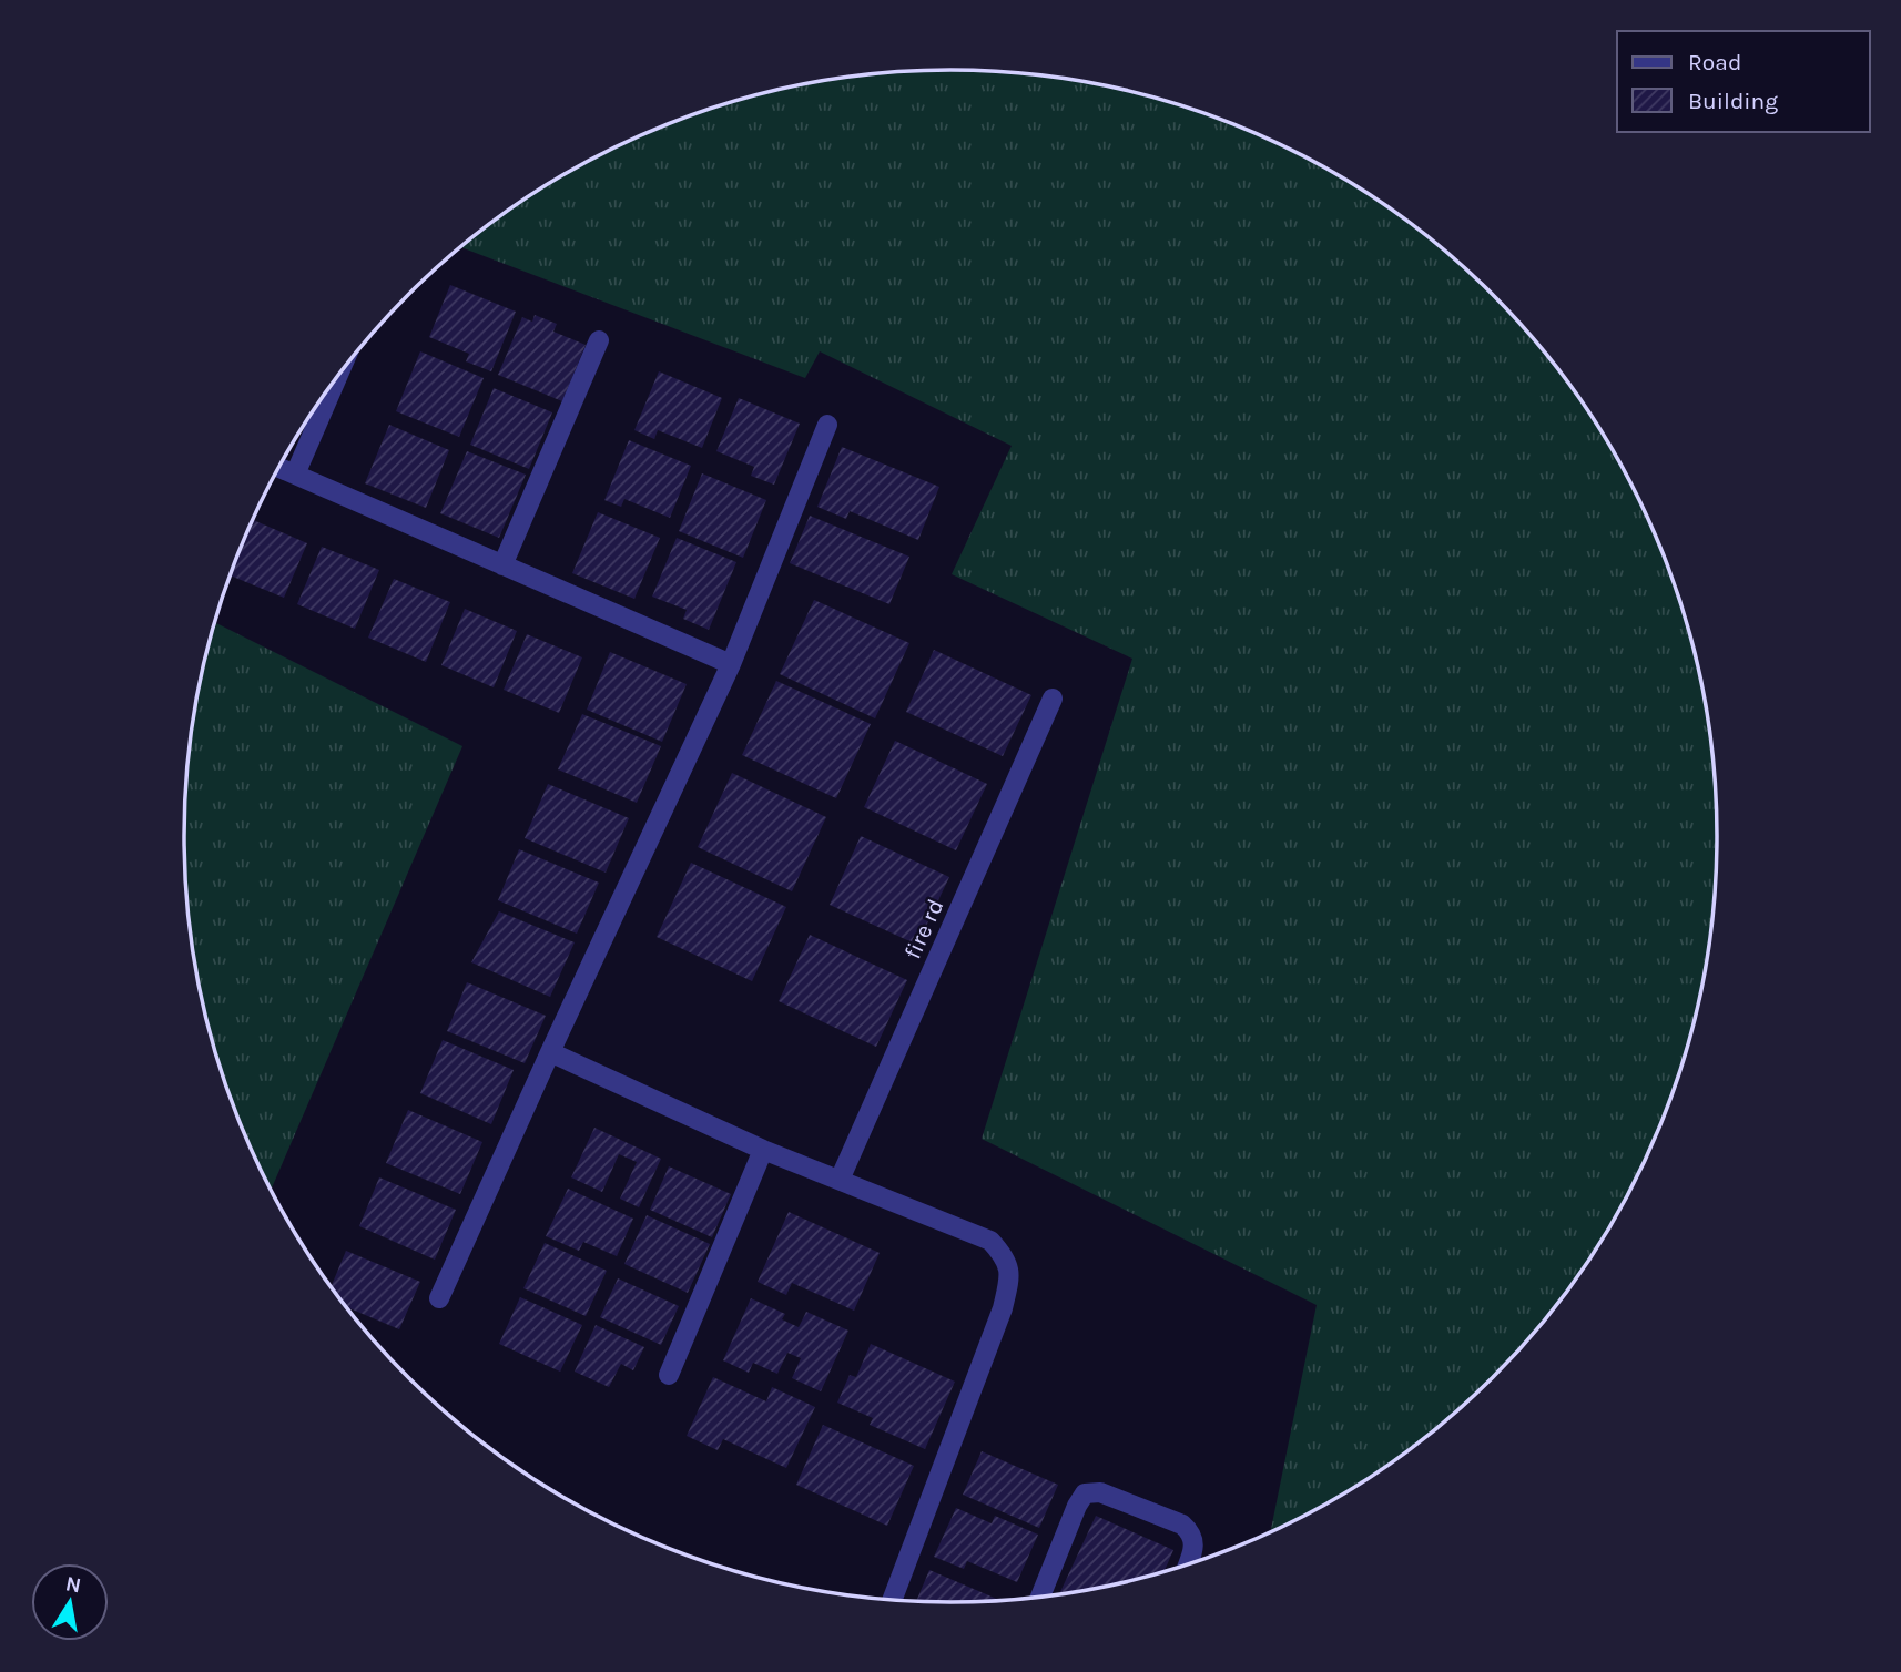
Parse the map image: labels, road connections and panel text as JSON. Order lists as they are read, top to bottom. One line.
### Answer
{"streets":{"street":["fire rd"]},"legend":["Road","Building"],"north":"top"}
